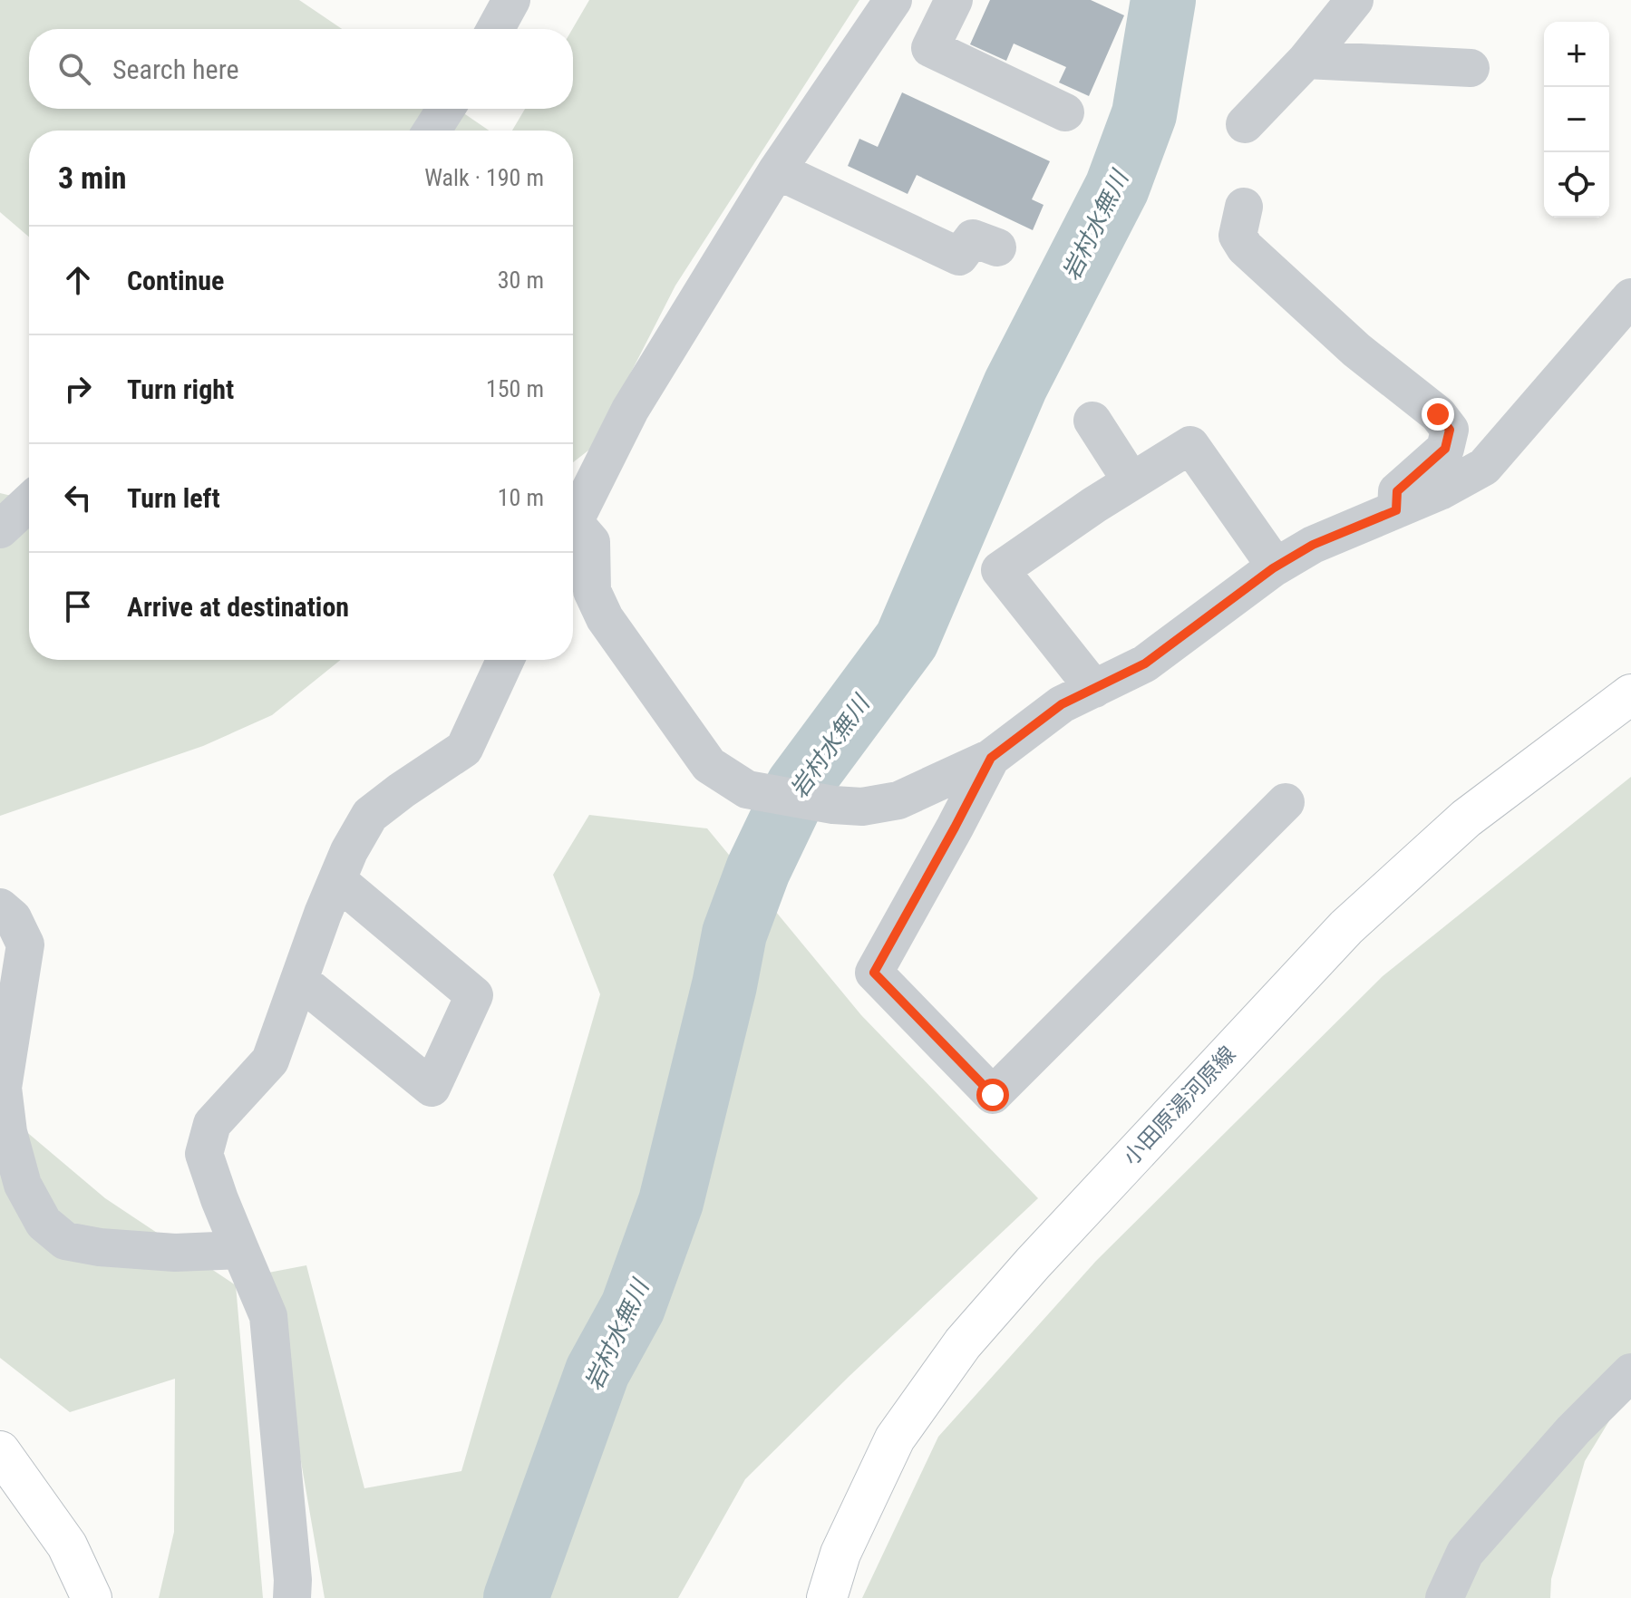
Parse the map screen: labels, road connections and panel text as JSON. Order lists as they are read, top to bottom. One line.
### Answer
{"streets":{"main road":["小田原湯河原線"]},"water":["岩村水無川"],"page":{"map_buttons":["+","−"],"search":"Search here","heading":["3 min","Walk · 190 m"],"list":[["Continue","30 m"],["Turn right","150 m"],["Turn left","10 m"],"Arrive at destination"]}}
